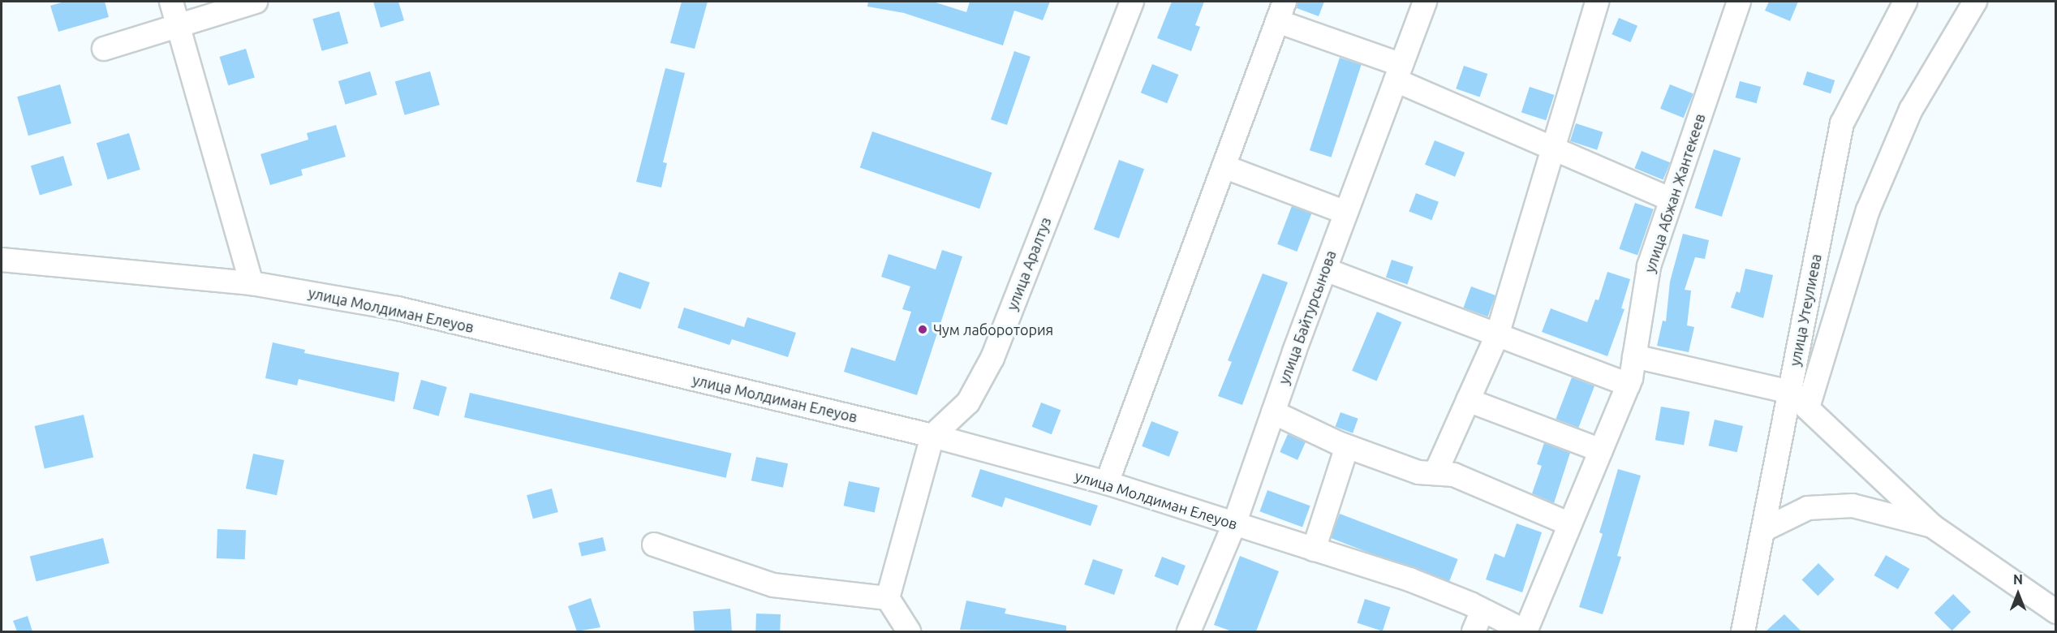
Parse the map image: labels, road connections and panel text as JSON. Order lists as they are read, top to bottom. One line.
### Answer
{"streets":{"street":["улица Абжан Жантекеев","улица Аралтуз","улица Молдиман Елеуов","улица Утеулиева","улица Байтурсынова"]},"crossings":[["улица Абжан Жантекеев","улица Молдиман Елеуов"],["улица Аралтуз","улица Молдиман Елеуов"],["улица Молдиман Елеуов","улица Байтурсынова"]],"places":["Чум лаборотория"],"north":"top"}
